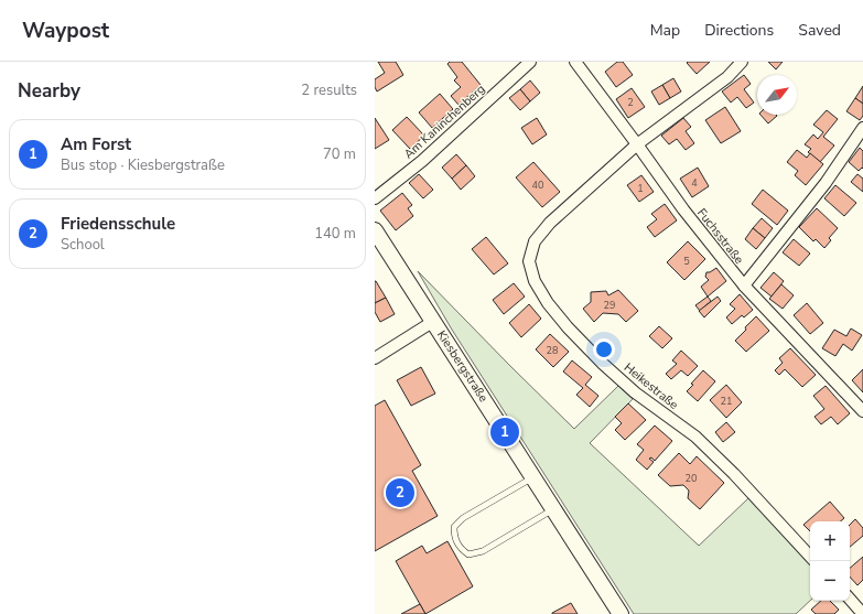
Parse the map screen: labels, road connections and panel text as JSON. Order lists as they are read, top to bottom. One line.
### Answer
{"streets":{"street":["Am Kaninchenberg","Fuchsstraße","Kiesbergstraße","Heikestraße"]},"crossings":[["Fuchsstraße","Heikestraße"]],"house_numbers":["2","4","40","1","5","29","28","21","20"],"north":"top right","page":{"header":"Waypost","nav":["Map","Directions","Saved"],"heading":["Nearby","2 results"],"list":[{"mark":"1","name":"Am Forst","note":"Bus stop · Kiesbergstraße","value":"70 m"},{"mark":"2","name":"Friedensschule","note":"School","value":"140 m"}],"pins":["1","2"],"map_buttons":["+","−"]}}
